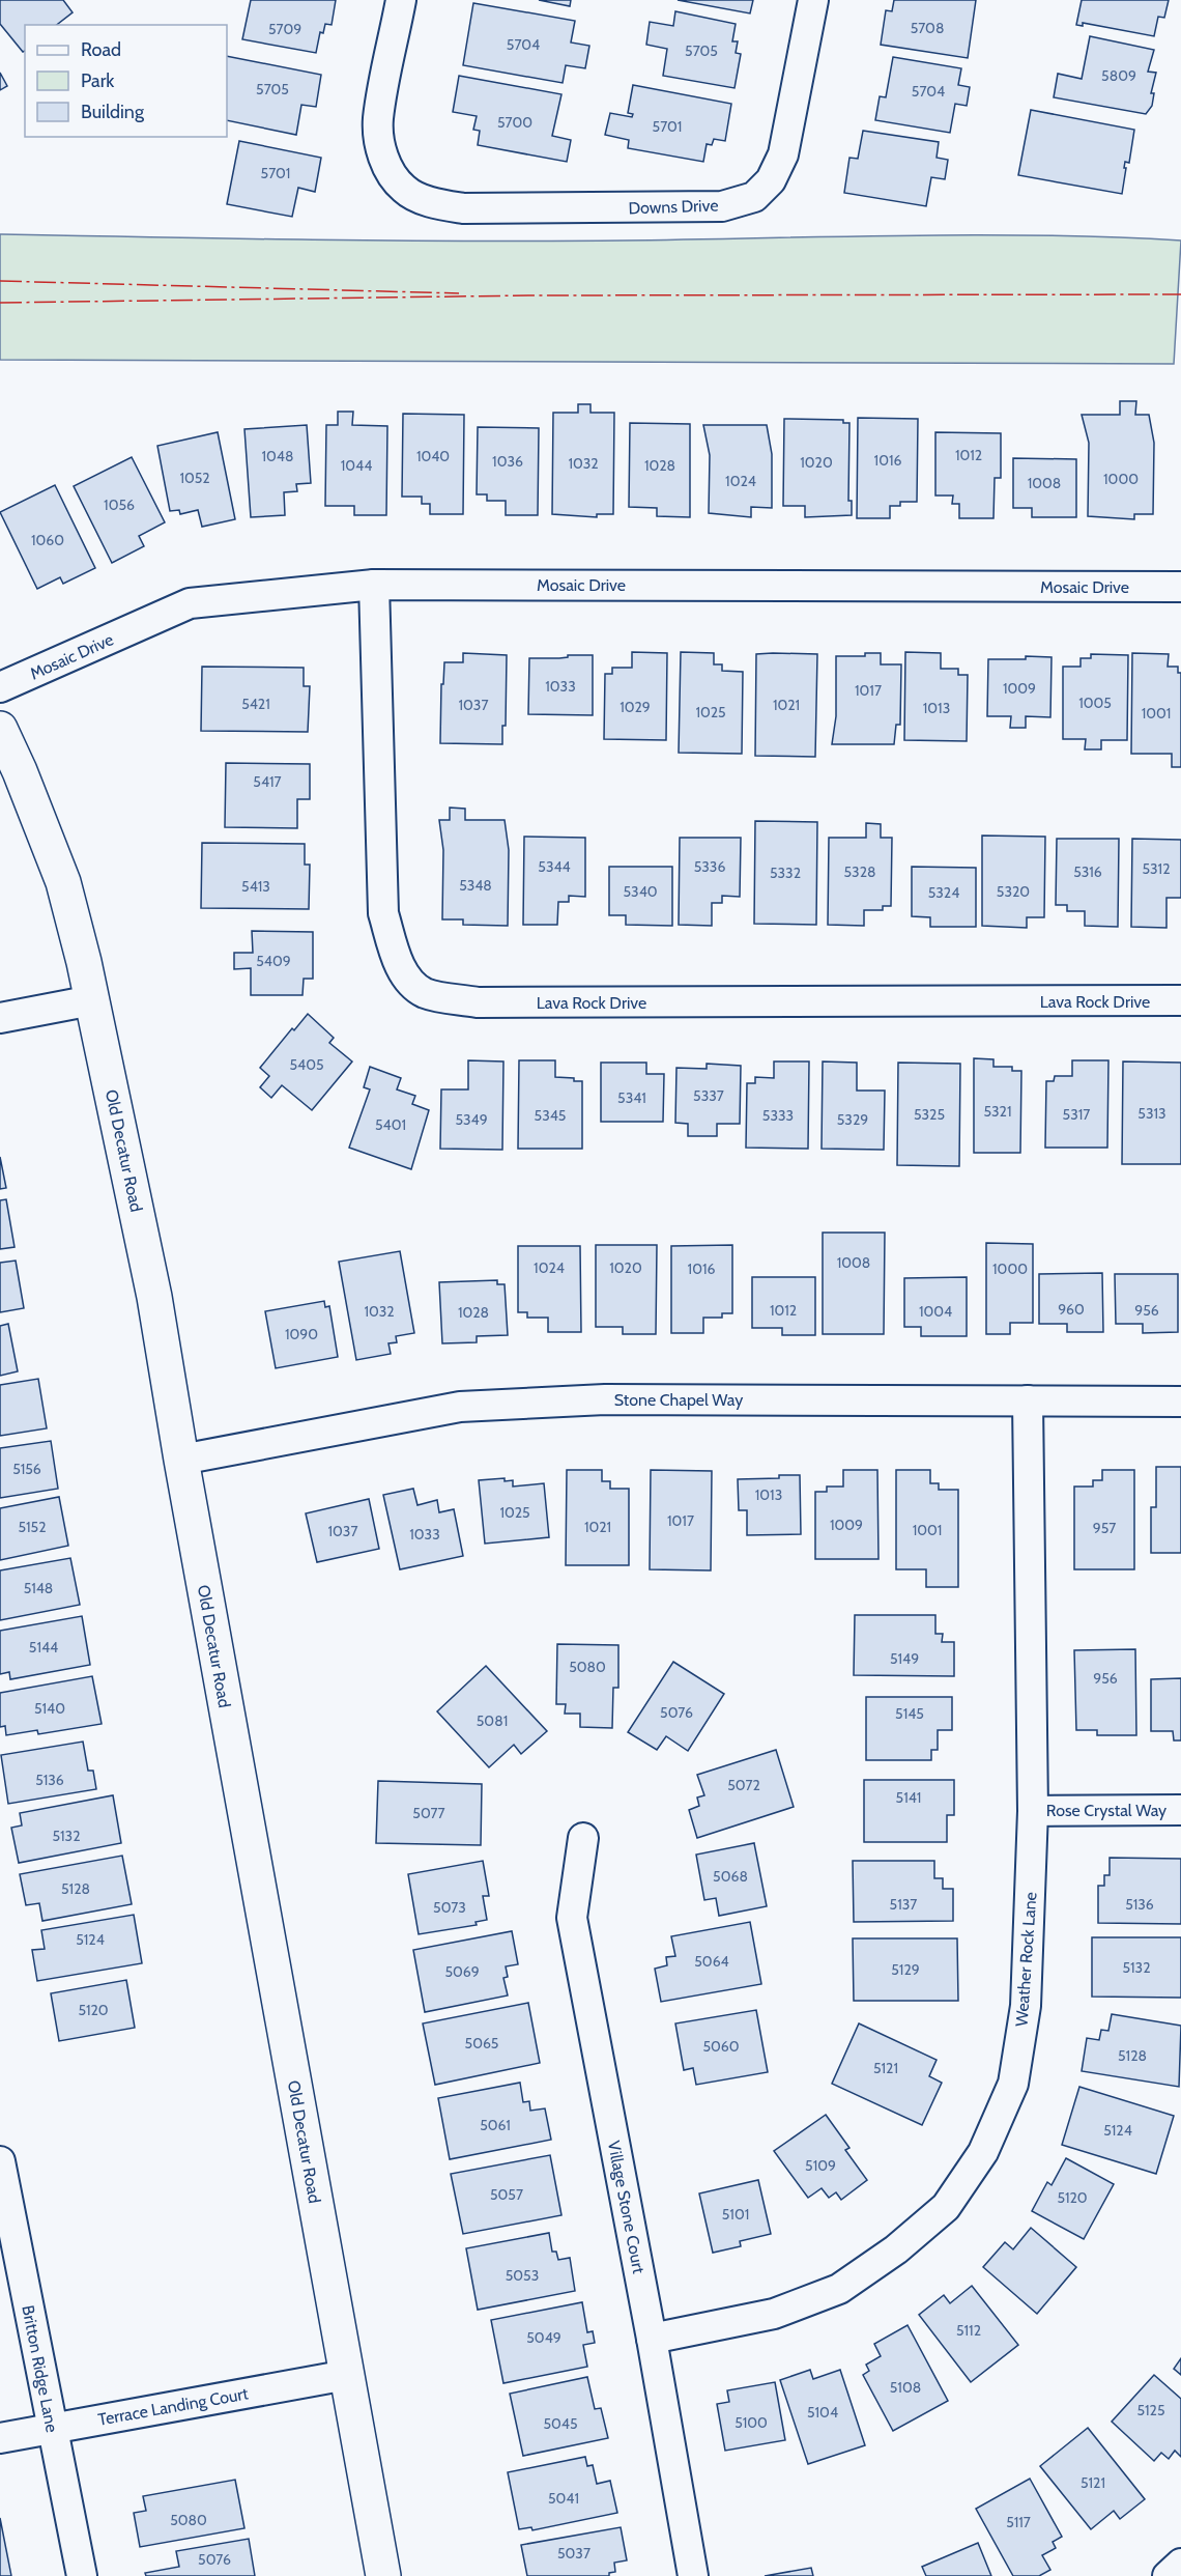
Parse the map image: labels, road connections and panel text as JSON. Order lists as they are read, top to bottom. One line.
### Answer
{"streets":{"street":["Downs Drive","Mosaic Drive","Lava Rock Drive","Old Decatur Road","Stone Chapel Way","Rose Crystal Way","Weather Rock Lane","Village Stone Court","Britton Ridge Lane","Terrace Landing Court"]},"crossings":[["Mosaic Drive","Lava Rock Drive"],["Old Decatur Road","Stone Chapel Way"],["Old Decatur Road","Terrace Landing Court"],["Stone Chapel Way","Weather Rock Lane"],["Rose Crystal Way","Weather Rock Lane"],["Weather Rock Lane","Village Stone Court"],["Britton Ridge Lane","Terrace Landing Court"]],"house_numbers":["5708","5709","5704","5705","5809","5705","5704","5700","5701","5701","1012","1048","1040","1016","1036","1020","1032","1044","1028","1052","1000","1024","1008","1056","1060","1033","1009","1017","1005","5421","1037","1021","1029","1013","1025","1001","5417","5344","5336","5312","5328","5316","5332","5348","5413","5340","5320","5324","5409","5405","5337","5341","5321","5313","5325","5317","5345","5333","5349","5329","5401","1008","1024","1020","1016","1000","960","1012","956","1032","1004","1028","1090","5156","1013","1025","1017","1009","5152","1021","957","1001","1037","1033","5148","5144","5149","5080","956","5140","5076","5145","5081","5136","5072","5141","5077","5132","5068","5128","5137","5136","5073","5124","5064","5132","5129","5069","5120","5065","5060","5128","5121","5061","5124","5109","5057","5120","5101","5053","5112","5049","5108","5125","5104","5100","5045","5121","5041","5080","5117","5037","5076"],"legend":["Road","Park","Building"]}
